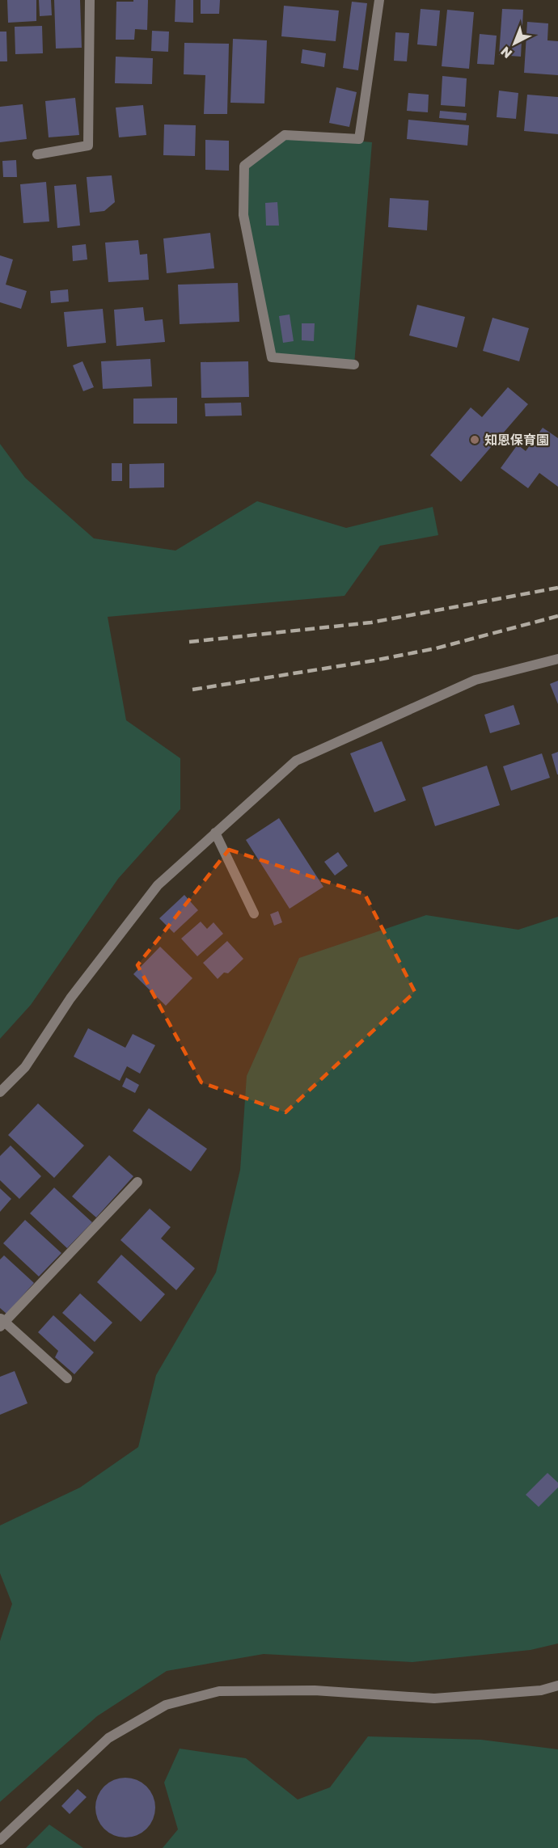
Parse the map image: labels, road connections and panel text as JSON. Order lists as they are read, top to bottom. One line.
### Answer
{"places":["知恩保育園"],"north":"bottom left"}
